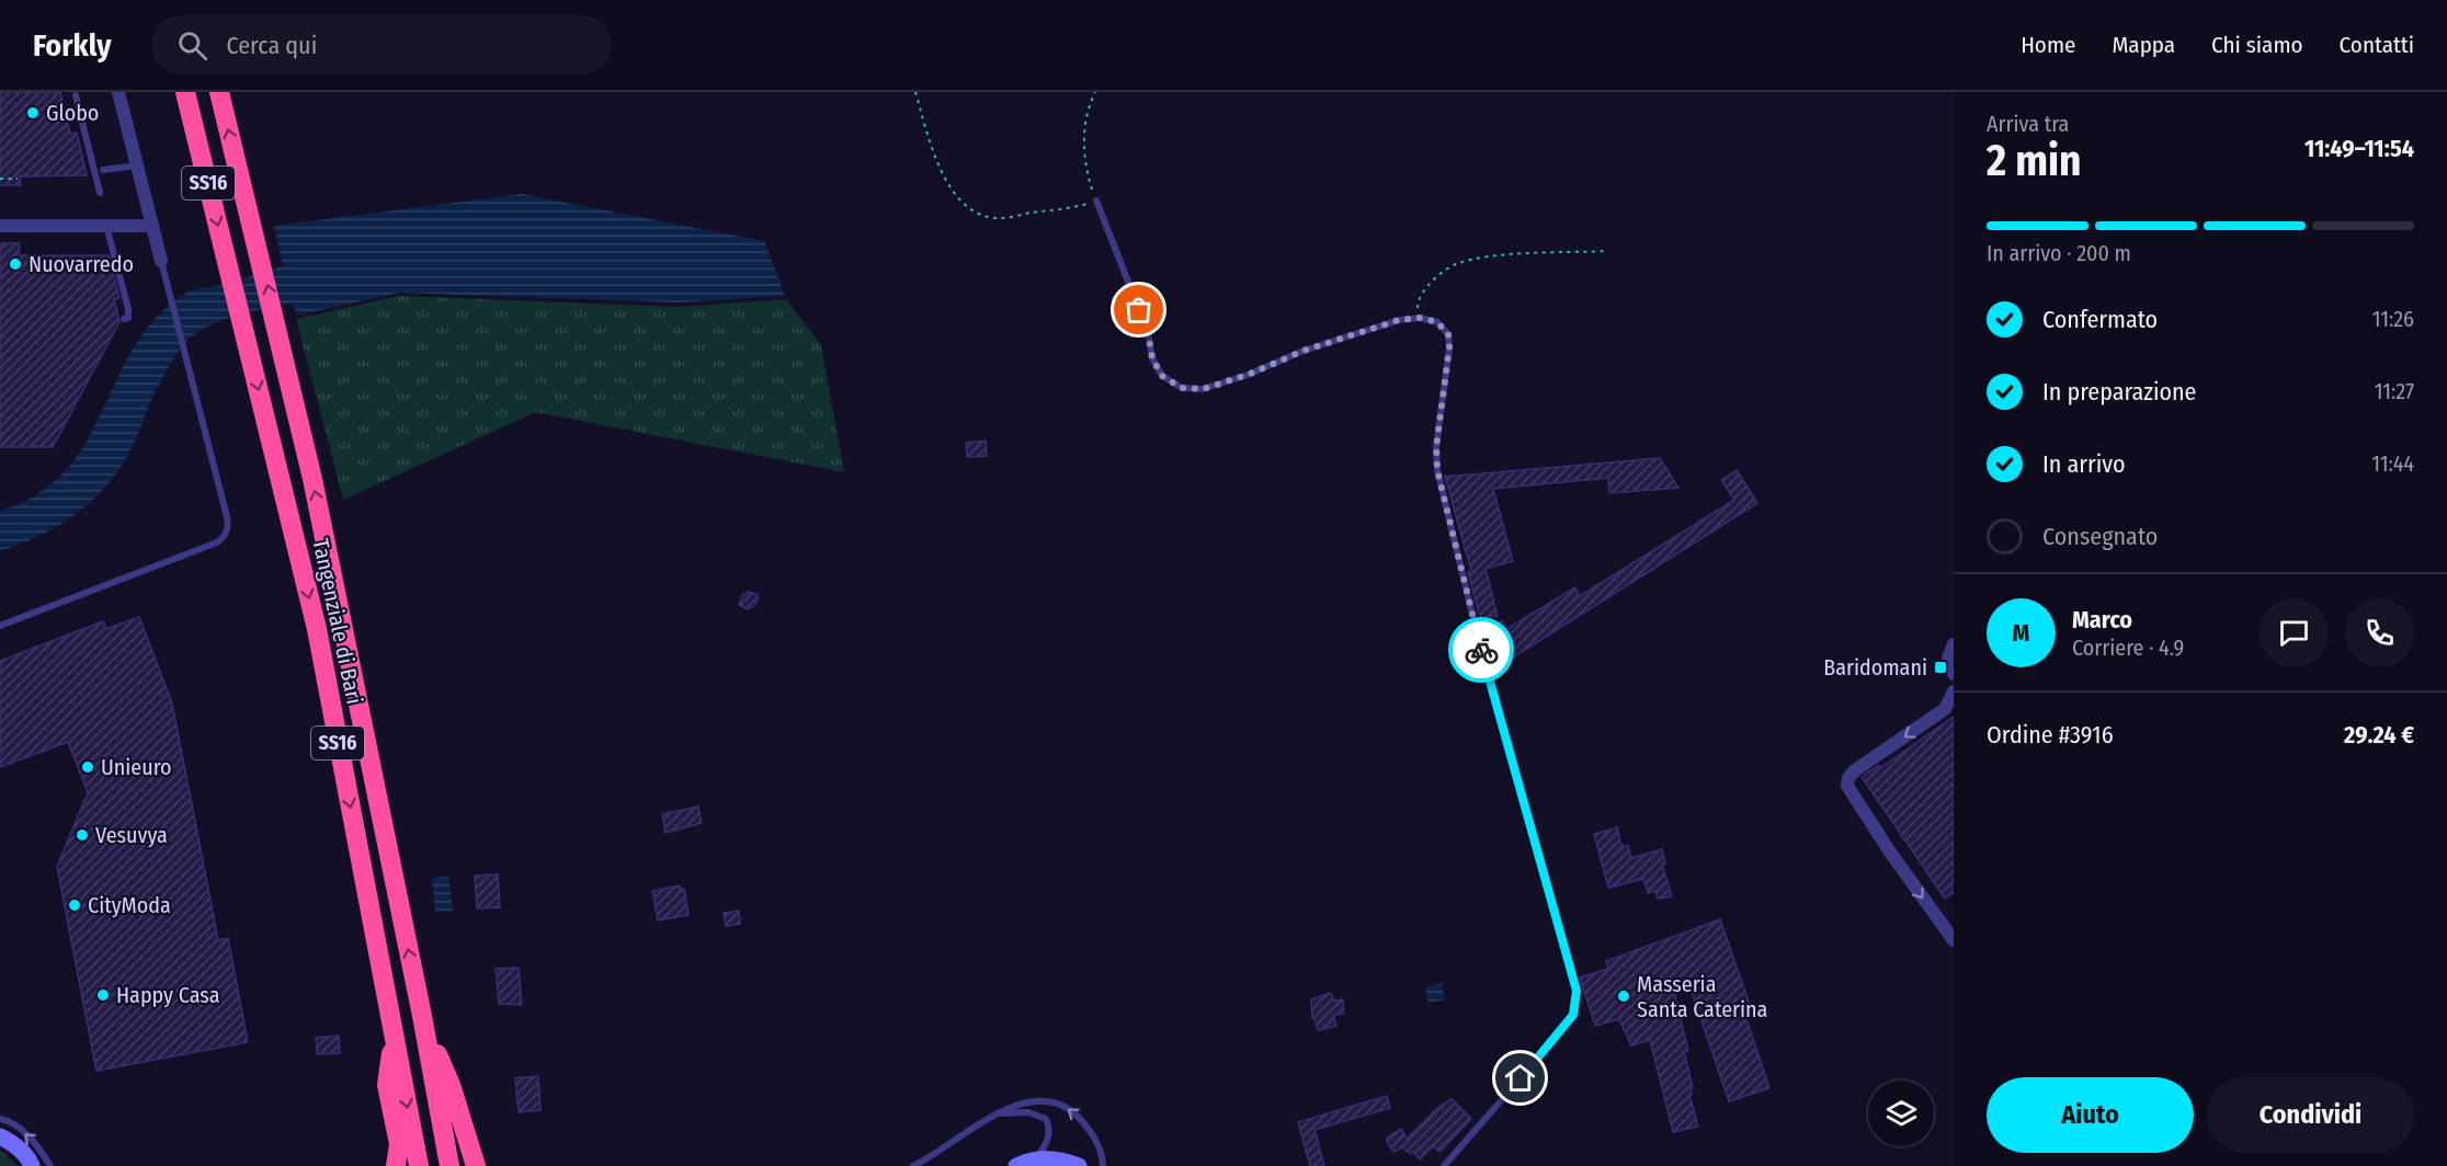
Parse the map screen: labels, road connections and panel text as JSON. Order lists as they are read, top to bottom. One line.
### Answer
{"streets":{"highway":["SS16","Tangenziale di Bari"]},"places":{"other":["Globo","Nuovarredo","Unieuro","Vesuvya","CityModa","Happy Casa","Masseria Santa Caterina"],"transit":["Baridomani"]},"page":{"header":"Forkly","search":"Cerca qui","nav":["Home","Mappa","Chi siamo","Contatti"],"heading":["2 min","Arriva tra","11:49–11:54"],"panel":["Marco","Corriere · 4.9","Ordine #3916","29.24 €"],"bar":"In arrivo · 200 m","list":[["Confermato","11:26"],["In preparazione","11:27"],["In arrivo","11:44"],"Consegnato"],"round":"M","buttons":["Aiuto","Condividi"]}}
